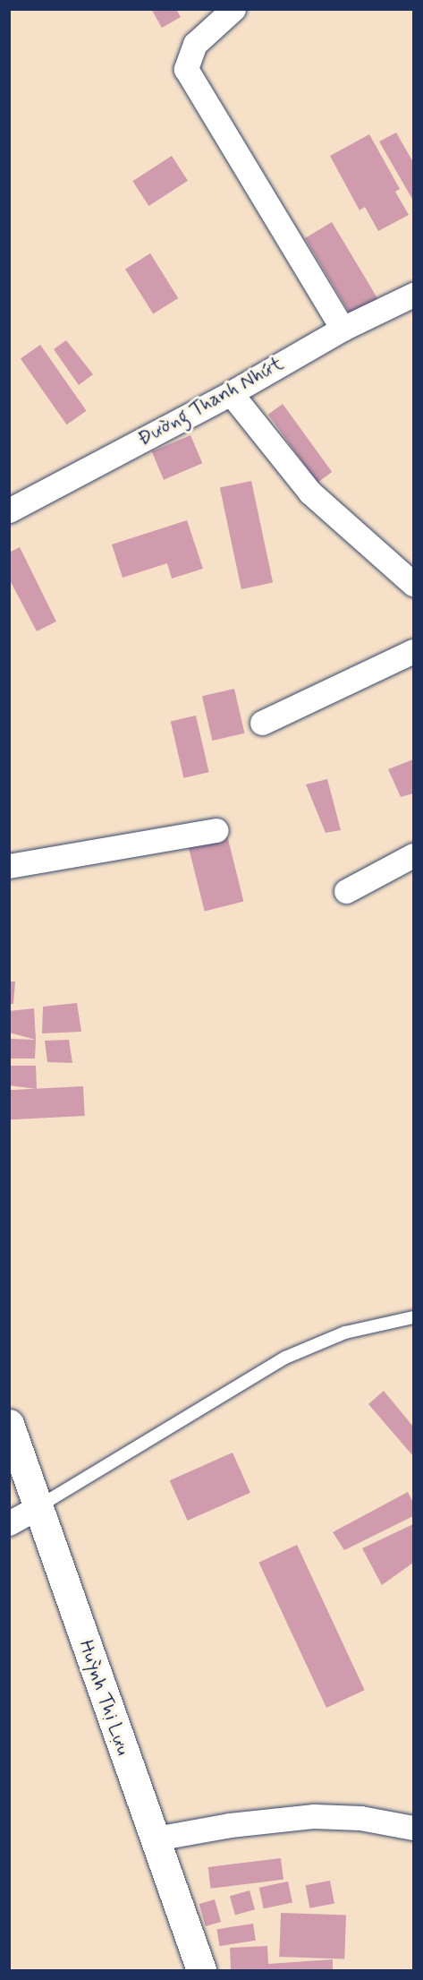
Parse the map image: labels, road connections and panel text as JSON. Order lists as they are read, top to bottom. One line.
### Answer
{"streets":{"street":["Đường Thanh Nhứt","Huỳnh Thị Lựu"]}}
